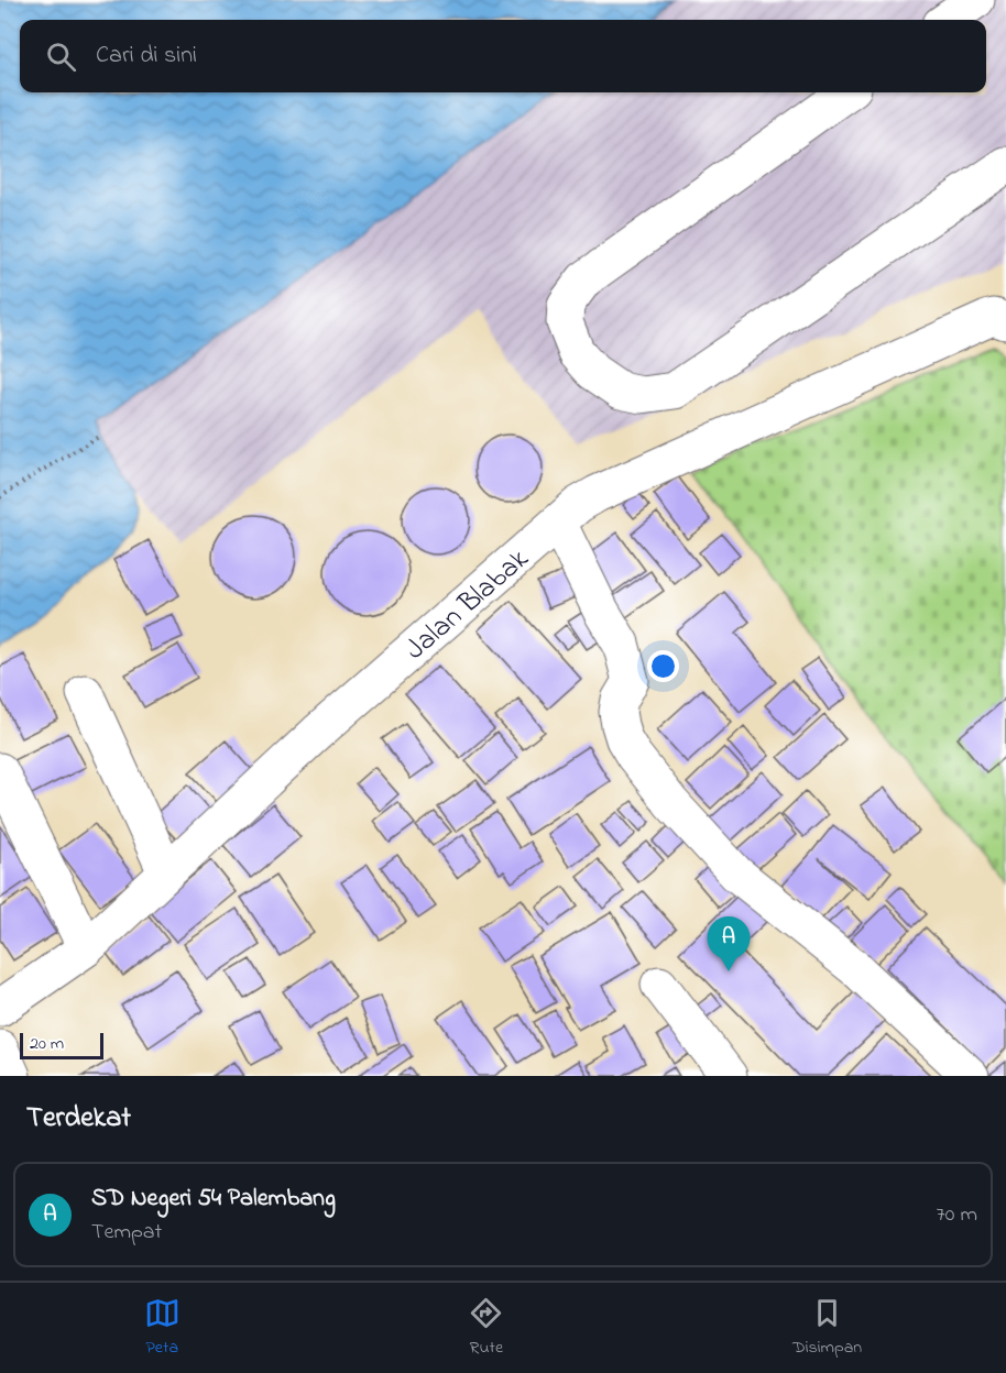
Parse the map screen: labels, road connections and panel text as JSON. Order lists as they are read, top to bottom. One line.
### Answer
{"streets":{"street":["Jalan Blabak"]},"scale_bar":"20 m","page":{"search":"Cari di sini","pins":"A","scale":"20 m","heading":"Terdekat","list":[{"mark":"A","name":"SD Negeri 54 Palembang","note":"Tempat","value":"70 m"}],"nav":["Peta","Rute","Disimpan"]}}
